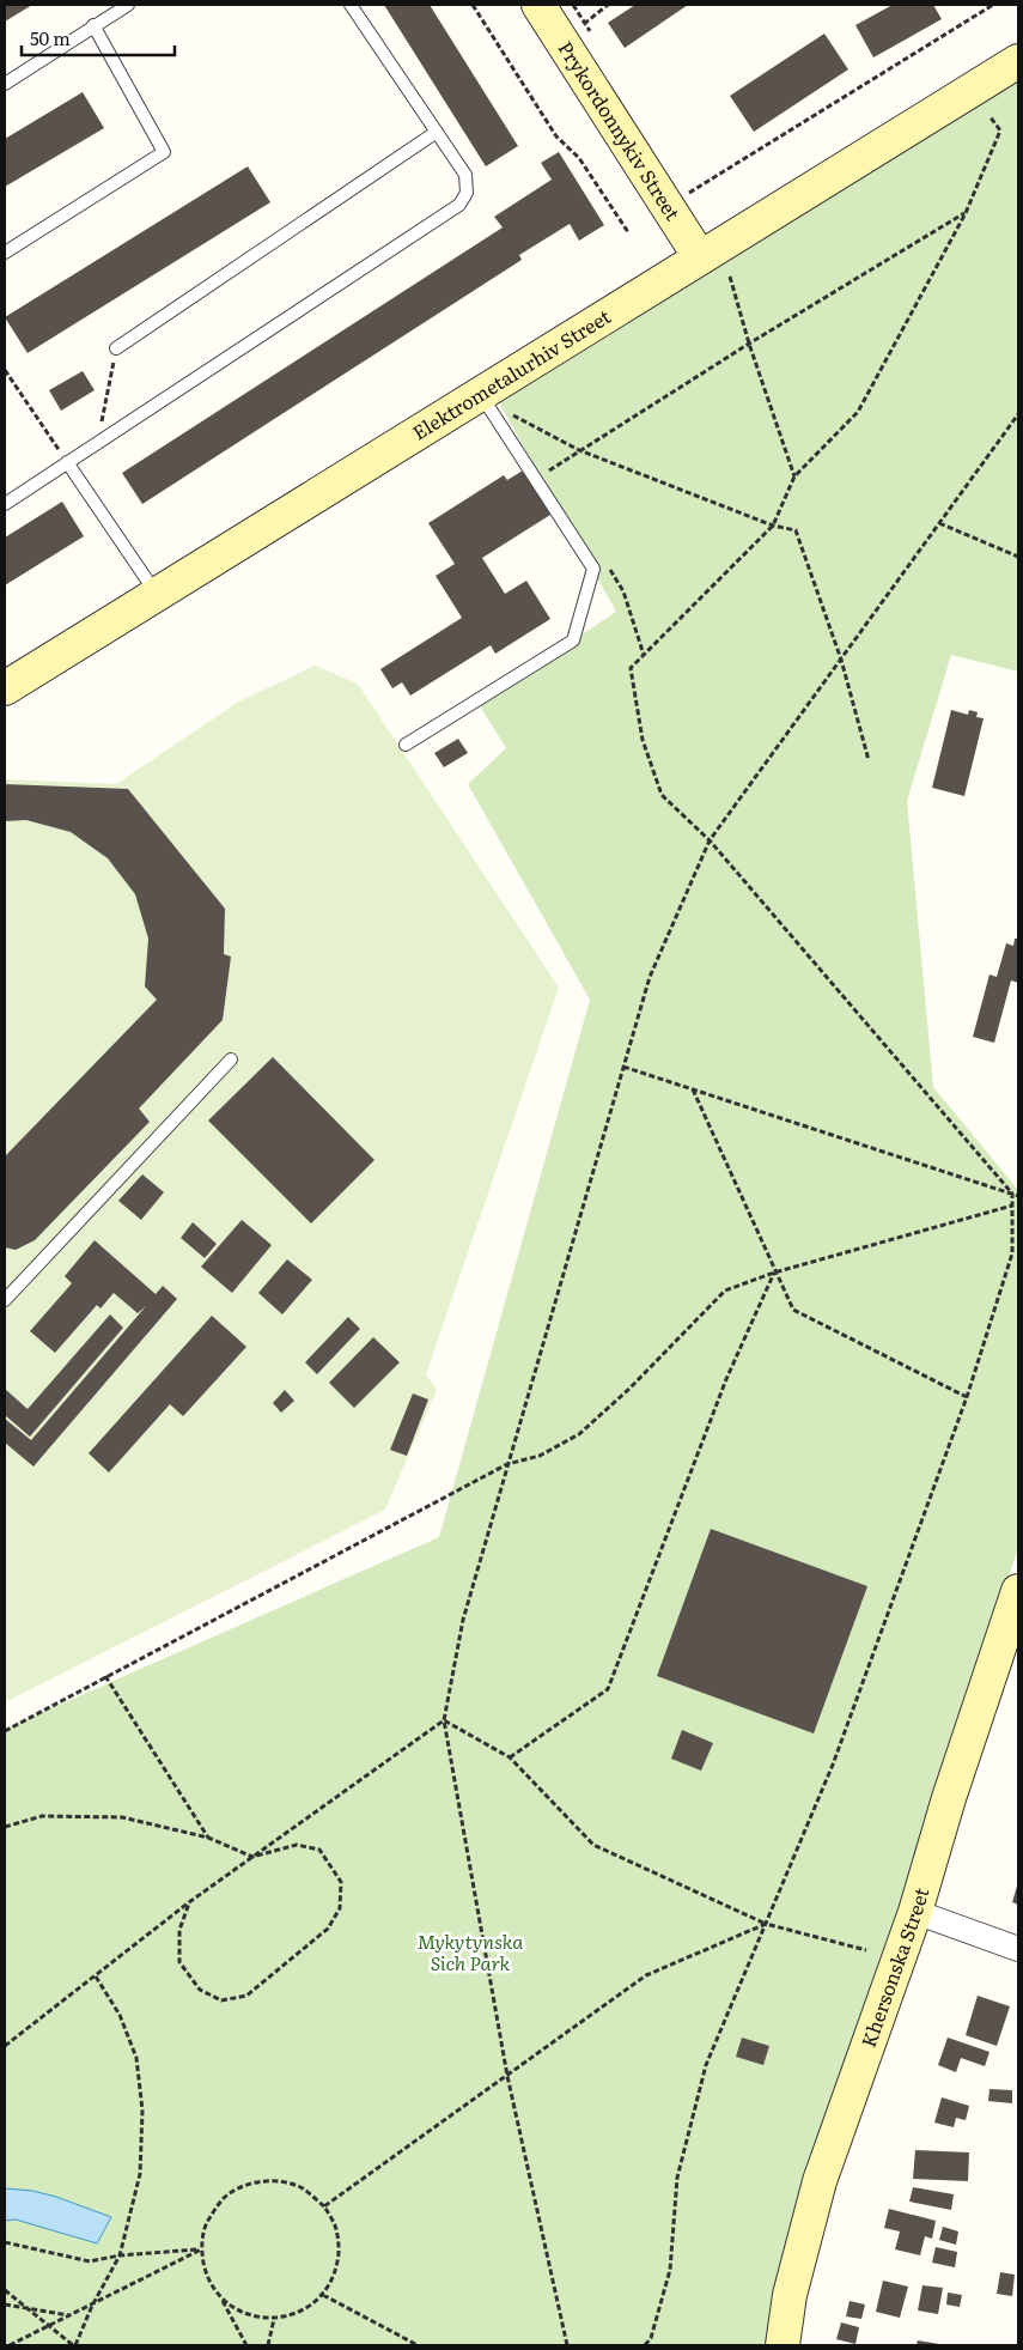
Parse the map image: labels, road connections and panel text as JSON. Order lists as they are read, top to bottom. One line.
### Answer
{"streets":{"main road":["Prykordonnykiv Street","Elektrometalurhiv Street","Khersonska Street"]},"crossings":[["Prykordonnykiv Street","Elektrometalurhiv Street"]],"parks":["Mykytynska Sich Park"],"scale_bar":"50 m"}
